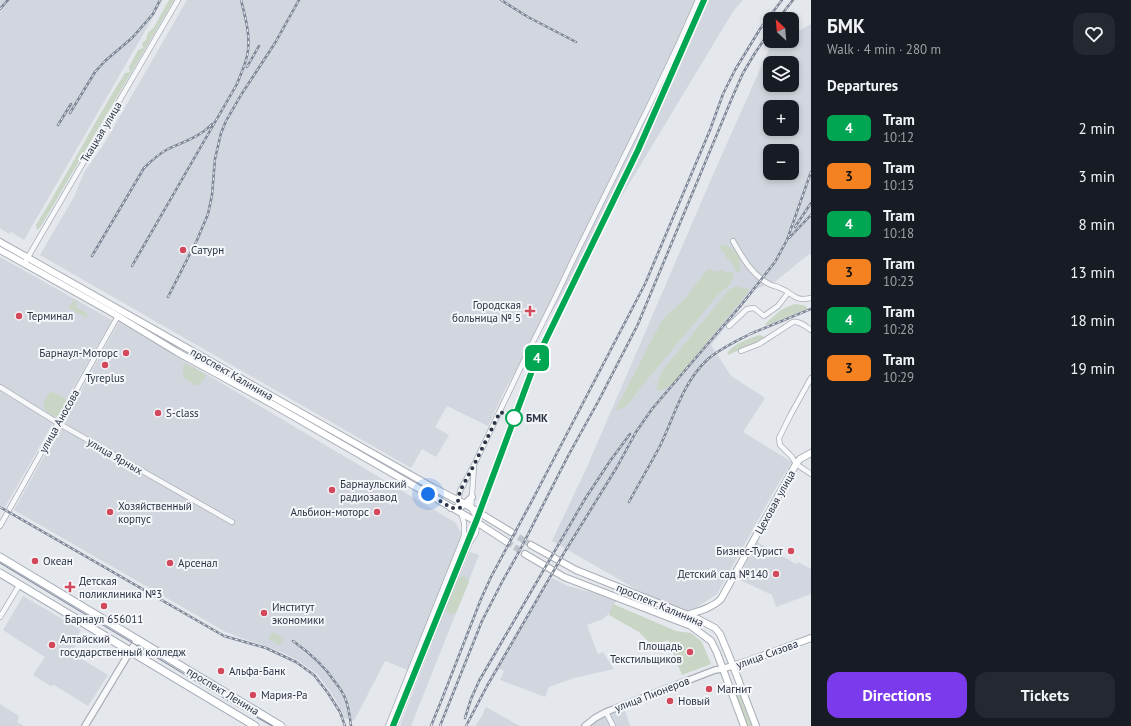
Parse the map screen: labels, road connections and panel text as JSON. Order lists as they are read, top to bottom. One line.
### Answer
{"streets":{"main road":["проспект Калинина","Цеховая улица","улица Сизова","проспект Ленина"],"street":["Ткацкая улица","улица Аносова","улица Ярных","улица Пионеров"]},"crossings":[["Ткацкая улица","проспект Калинина"],["проспект Калинина","улица Аносова"],["проспект Калинина","Цеховая улица"],["проспект Калинина","улица Сизова"],["проспект Калинина","улица Пионеров"],["улица Аносова","улица Ярных"],["улица Сизова","улица Пионеров"]],"places":{"other":["Сатурн","Терминал","Барнаул-Моторс","Tyreplus","S-class","БМК","Барнаульский радиозавод","Хозяйственный корпус","Альбион-моторс","Бизнес-Турист","Океан","Арсенал","Детский сад №140","Барнаул 656011","Институт экономики","Алтайский государственный колледж","Площадь Текстильщиков","Альфа-Банк","Магнит","Мария-Ра","Новый"],"health":["Городская больница № 5","Детская поликлиника №3"]},"lines":["tram line 4"],"north":"top left","page":{"on_map":"4","heading":[["БМК","Walk · 4 min · 280 m"],"Departures"],"map_buttons":["+","−"],"list":[{"mark":"4","name":"Tram","note":"10:12","value":"2 min"},{"mark":"3","name":"Tram","note":"10:13","value":"3 min"},{"mark":"4","name":"Tram","note":"10:18","value":"8 min"},{"mark":"3","name":"Tram","note":"10:23","value":"13 min"},{"mark":"4","name":"Tram","note":"10:28","value":"18 min"},{"mark":"3","name":"Tram","note":"10:29","value":"19 min"}],"buttons":["Directions","Tickets"]}}
